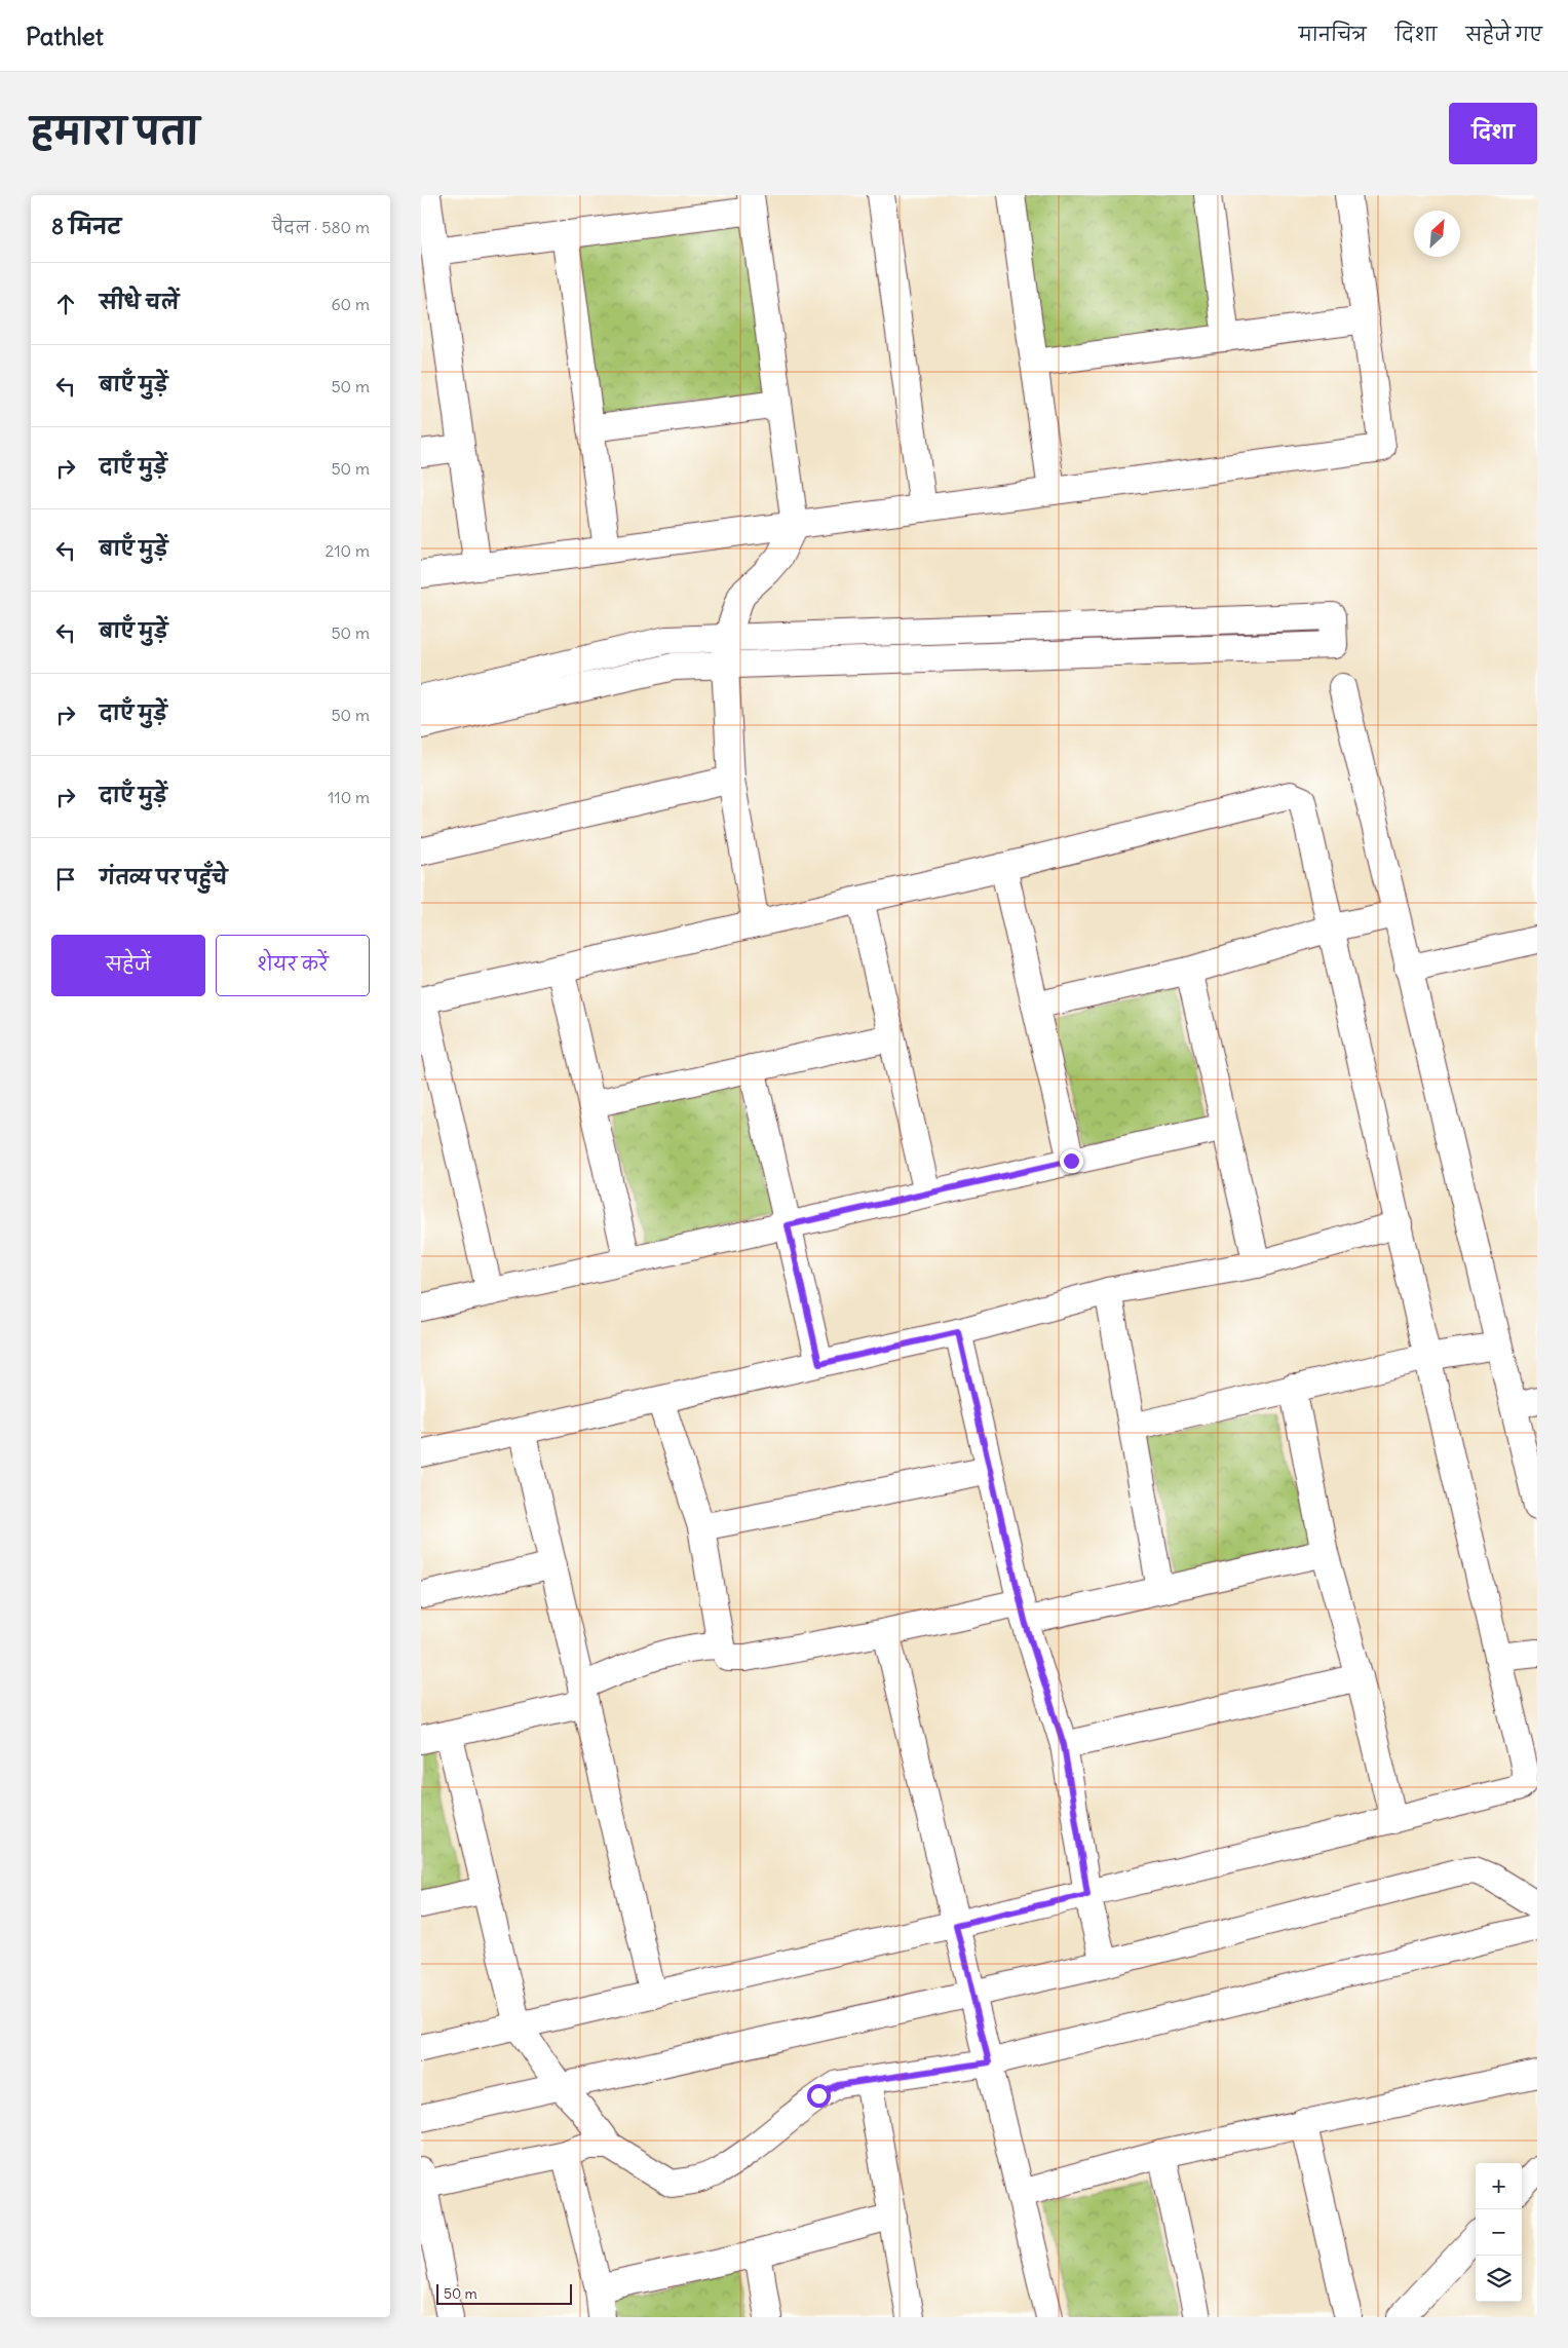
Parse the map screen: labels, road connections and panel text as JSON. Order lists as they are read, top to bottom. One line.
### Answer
{"scale_bar":"50 m","north":"top right","page":{"header":"Pathlet","nav":["मानचित्र","दिशा","सहेजे गए"],"title":"हमारा पता","buttons":["दिशा",["सहेजें","शेयर करें"]],"heading":["8 मिनट","पैदल · 580 m"],"list":[["सीधे चलें","60 m"],["बाएँ मुड़ें","50 m"],["दाएँ मुड़ें","50 m"],["बाएँ मुड़ें","210 m"],["बाएँ मुड़ें","50 m"],["दाएँ मुड़ें","50 m"],["दाएँ मुड़ें","110 m"],"गंतव्य पर पहुँचे"],"map_buttons":["+","−"],"scale":"50 m"}}
